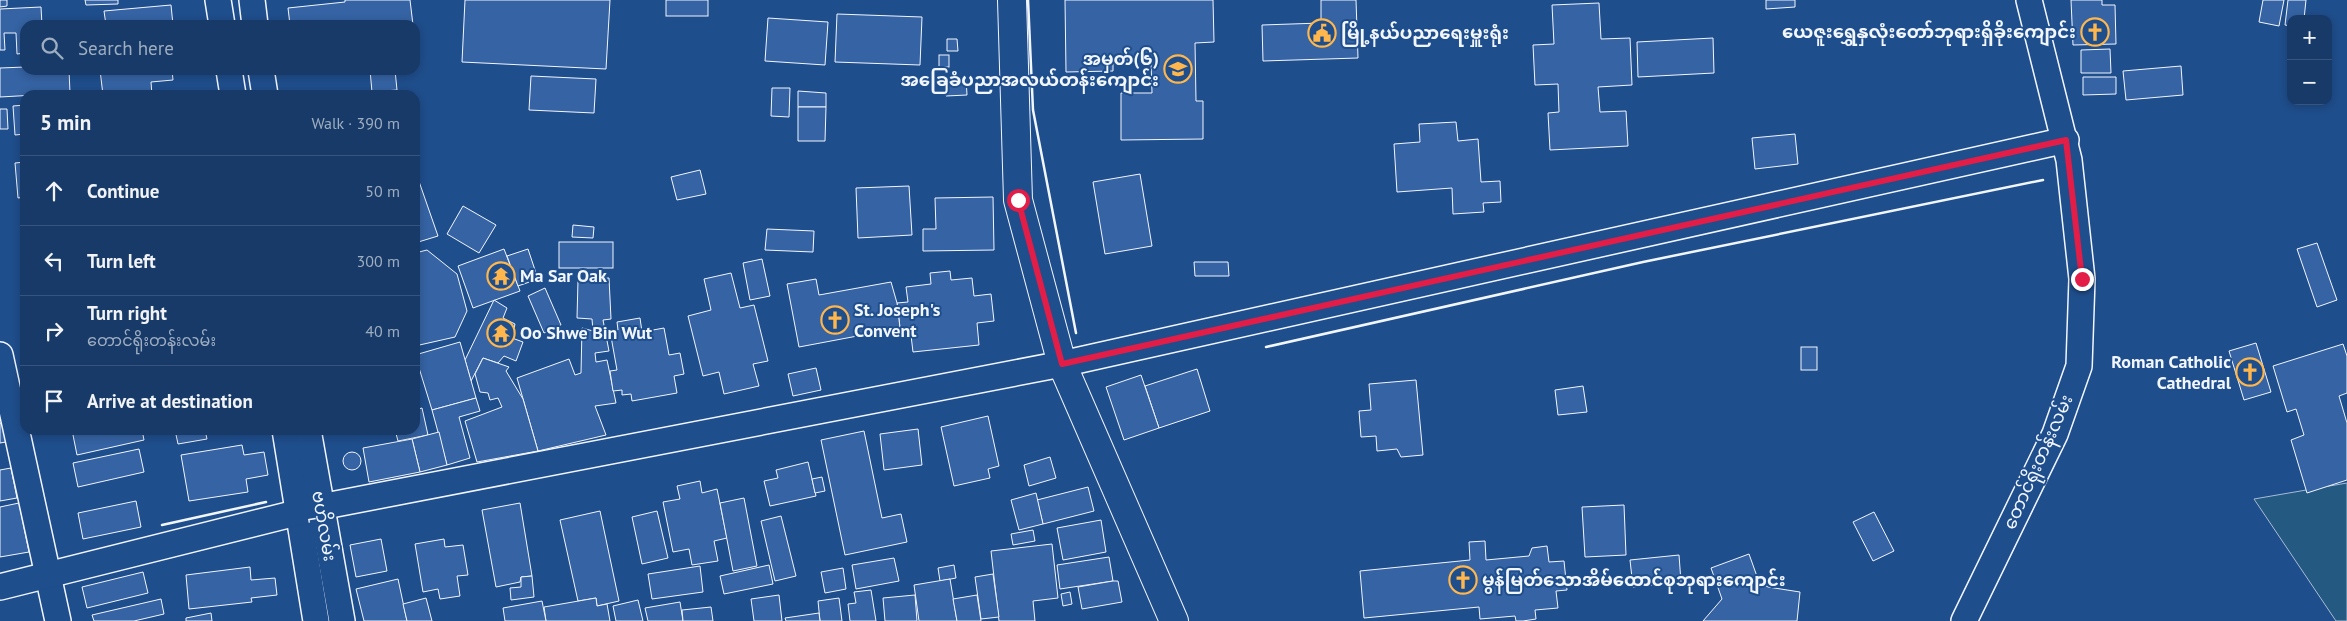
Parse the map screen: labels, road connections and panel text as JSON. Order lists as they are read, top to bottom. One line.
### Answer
{"streets":{"street":["တောင်ရိုးတန်းလမ်း","ဗဟိုလမ်း"]},"places":{"church":["ယေဇူးရွှေနှလုံးတော်ဘုရားရှိခိုးကျောင်း","St. Joseph's Convent","Roman Catholic Cathedral","မွန်မြတ်သောအိမ်ထောင်စုဘုရားကျောင်း"],"public building":["မြို့နယ်ပညာရေးမှူးရုံး"],"school or university":["အမှတ်(၆) အခြေခံပညာအလယ်တန်းကျောင်း"],"temple":["Ma Sar Oak","Oo Shwe Bin Wut"]},"page":{"map_buttons":["+","−"],"search":"Search here","heading":["5 min","Walk · 390 m"],"list":[["Continue","50 m"],["Turn left","300 m"],["Turn right","တောင်ရိုးတန်းလမ်း","40 m"],"Arrive at destination"]}}
